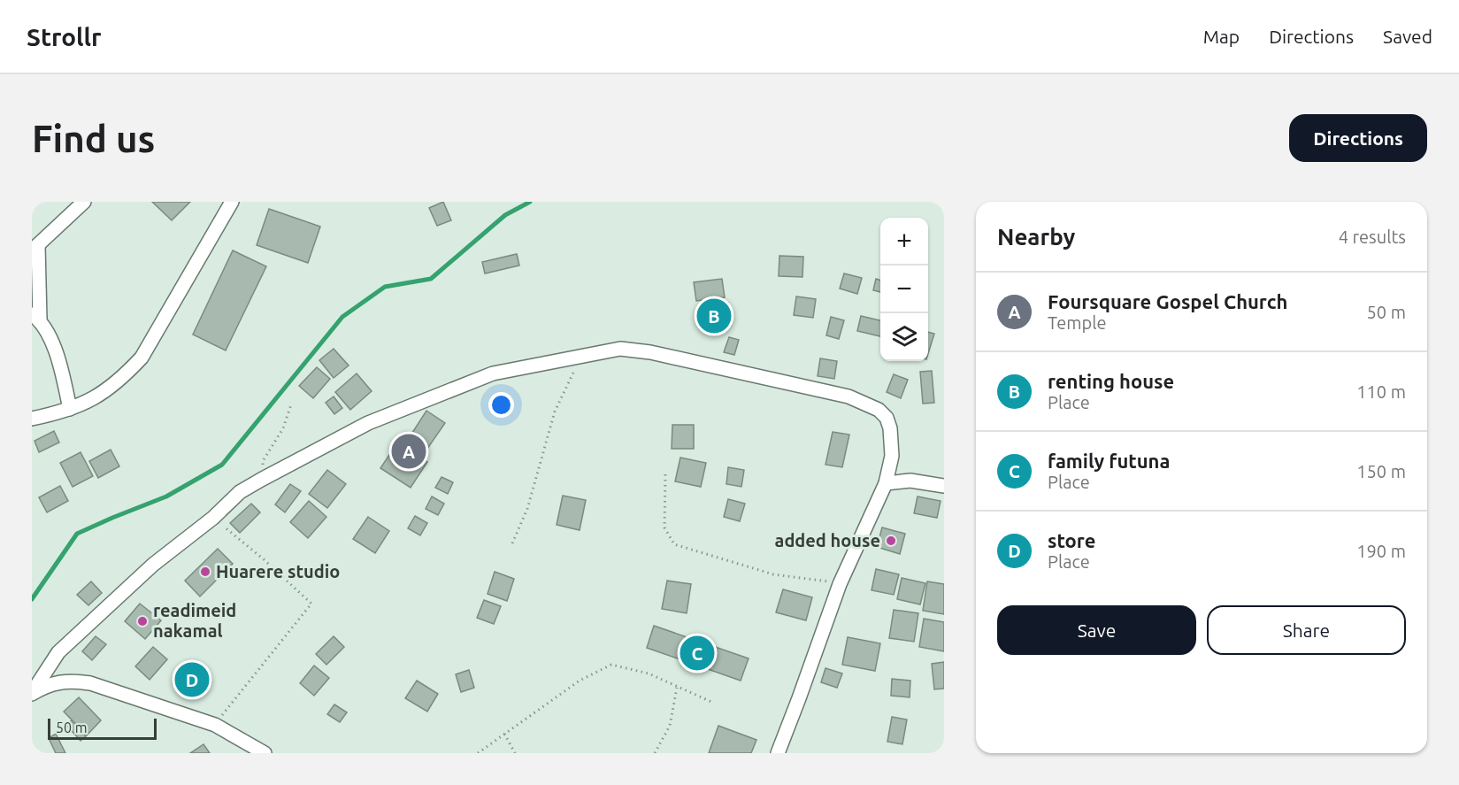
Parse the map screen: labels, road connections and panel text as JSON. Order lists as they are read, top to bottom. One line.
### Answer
{"places":["added house","Huarere studio","readimeid nakamal"],"scale_bar":"50 m","page":{"header":"Strollr","nav":["Map","Directions","Saved"],"buttons":["Directions",["Save","Share"]],"title":"Find us","heading":["Nearby","4 results"],"map_buttons":["+","−"],"list":[{"mark":"A","name":"Foursquare Gospel Church","note":"Temple","value":"50 m"},{"mark":"B","name":"renting house","note":"Place","value":"110 m"},{"mark":"C","name":"family futuna","note":"Place","value":"150 m"},{"mark":"D","name":"store","note":"Place","value":"190 m"}],"pins":["B","A","C","D"],"scale":"50 m"}}
